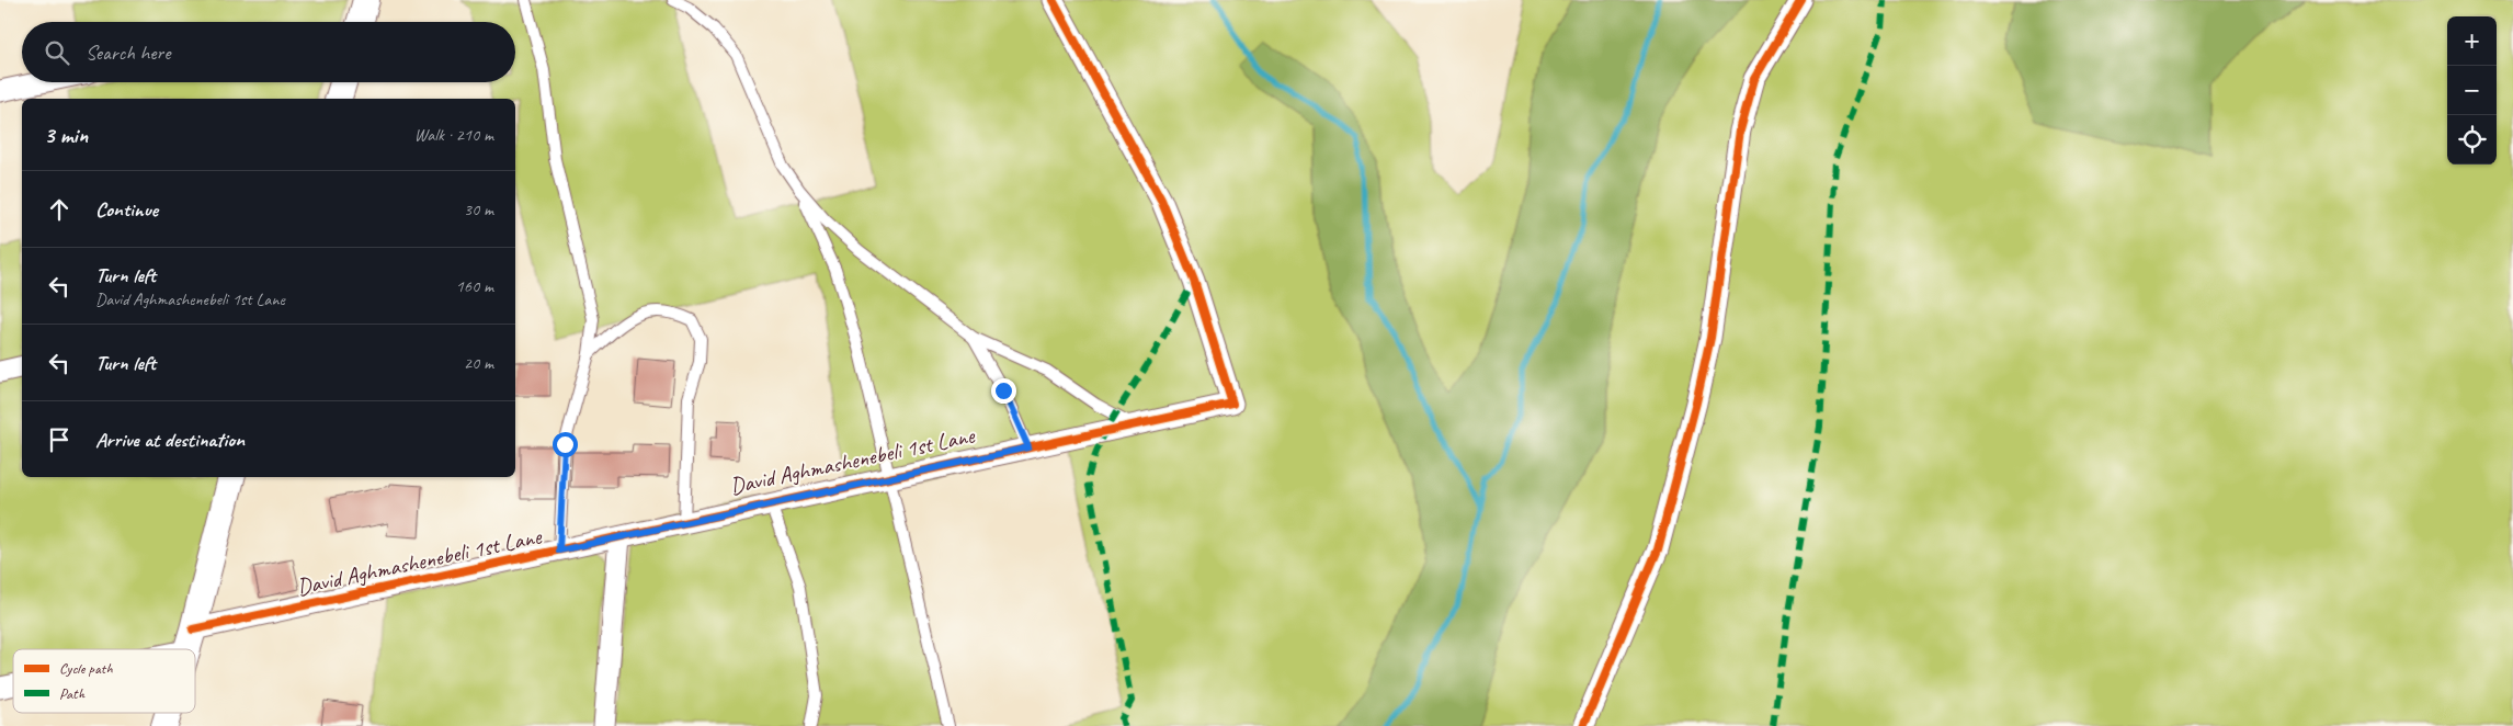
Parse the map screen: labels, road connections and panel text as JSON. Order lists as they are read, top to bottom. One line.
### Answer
{"streets":{"street":["David Aghmashenebeli 1st Lane"]},"legend":["Cycle path","Path"],"page":{"map_buttons":["+","−"],"search":"Search here","heading":["3 min","Walk · 210 m"],"list":[["Continue","30 m"],["Turn left","David Aghmashenebeli 1st Lane","160 m"],["Turn left","20 m"],"Arrive at destination"]}}
